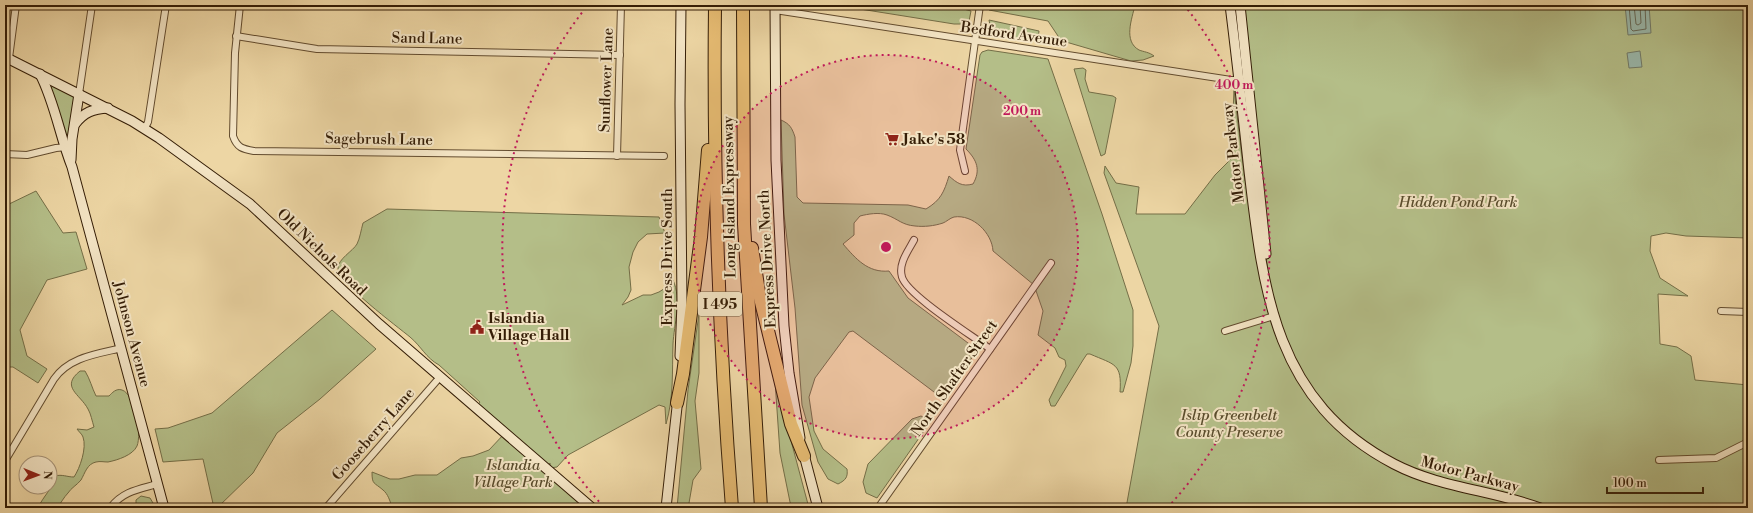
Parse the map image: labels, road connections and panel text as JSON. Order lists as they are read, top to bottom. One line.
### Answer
{"streets":{"highway":["Long Island Expressway","I 495"],"main road":["Motor Parkway","Old Nichols Road","Express Drive South","Express Drive North","Johnson Avenue"],"street":["Bedford Avenue","Sand Lane","Sunflower Lane","Sagebrush Lane","North Shafter Street","Gooseberry Lane"]},"crossings":[["Bedford Avenue","Motor Parkway"],["Bedford Avenue","Express Drive North"],["Sand Lane","Sunflower Lane"],["Sand Lane","Sagebrush Lane"],["Sunflower Lane","Sagebrush Lane"],["Old Nichols Road","Johnson Avenue"],["Old Nichols Road","Gooseberry Lane"]],"parks":["Hidden Pond Park","Islip Greenbelt County Preserve","Islandia Village Park"],"places":{"supermarket":["Jake's 58"],"public building":["Islandia Village Hall"]},"scale_bar":"100 m","north":"right","rings":["400 m","200 m"]}
